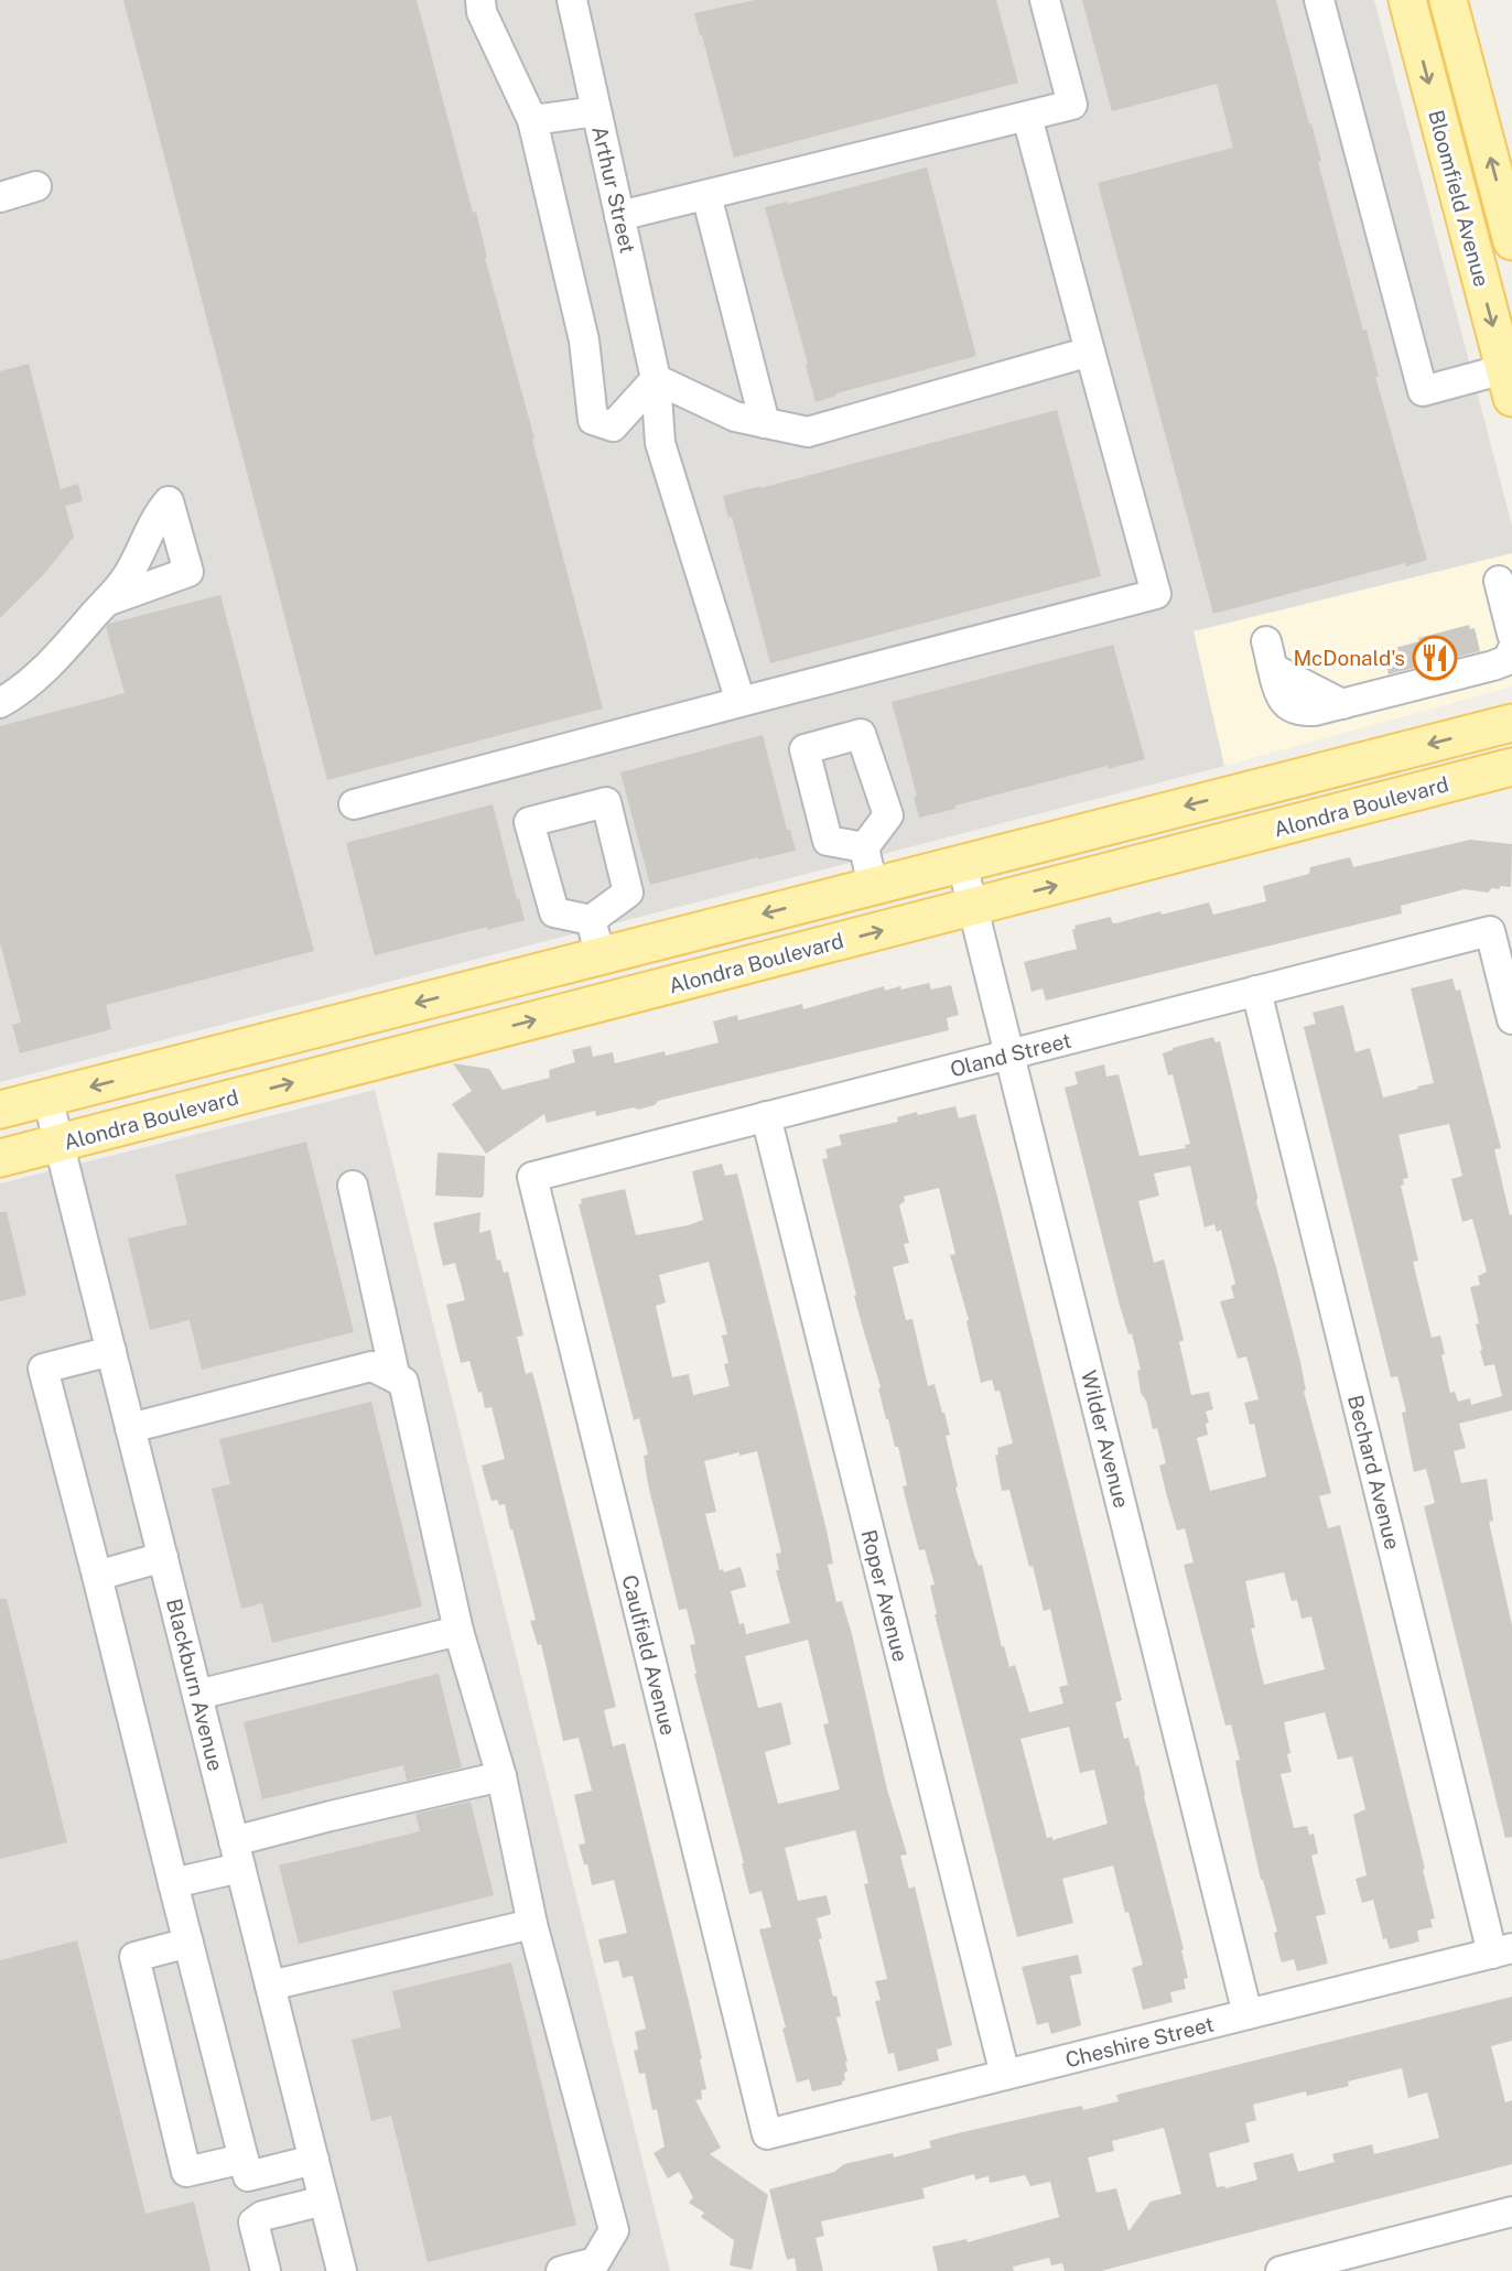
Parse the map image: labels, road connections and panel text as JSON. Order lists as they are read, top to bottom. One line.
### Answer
{"streets":{"main road":["Bloomfield Avenue","Alondra Boulevard"],"street":["Arthur Street","Oland Street","Wilder Avenue","Bechard Avenue","Roper Avenue","Caulfield Avenue","Blackburn Avenue","Cheshire Street"]},"crossings":[["Alondra Boulevard","Wilder Avenue"],["Alondra Boulevard","Blackburn Avenue"],["Oland Street","Wilder Avenue"],["Oland Street","Bechard Avenue"],["Oland Street","Roper Avenue"],["Oland Street","Caulfield Avenue"],["Wilder Avenue","Cheshire Street"],["Bechard Avenue","Cheshire Street"],["Roper Avenue","Cheshire Street"],["Caulfield Avenue","Cheshire Street"]],"places":{"restaurant":["McDonald's"]}}
